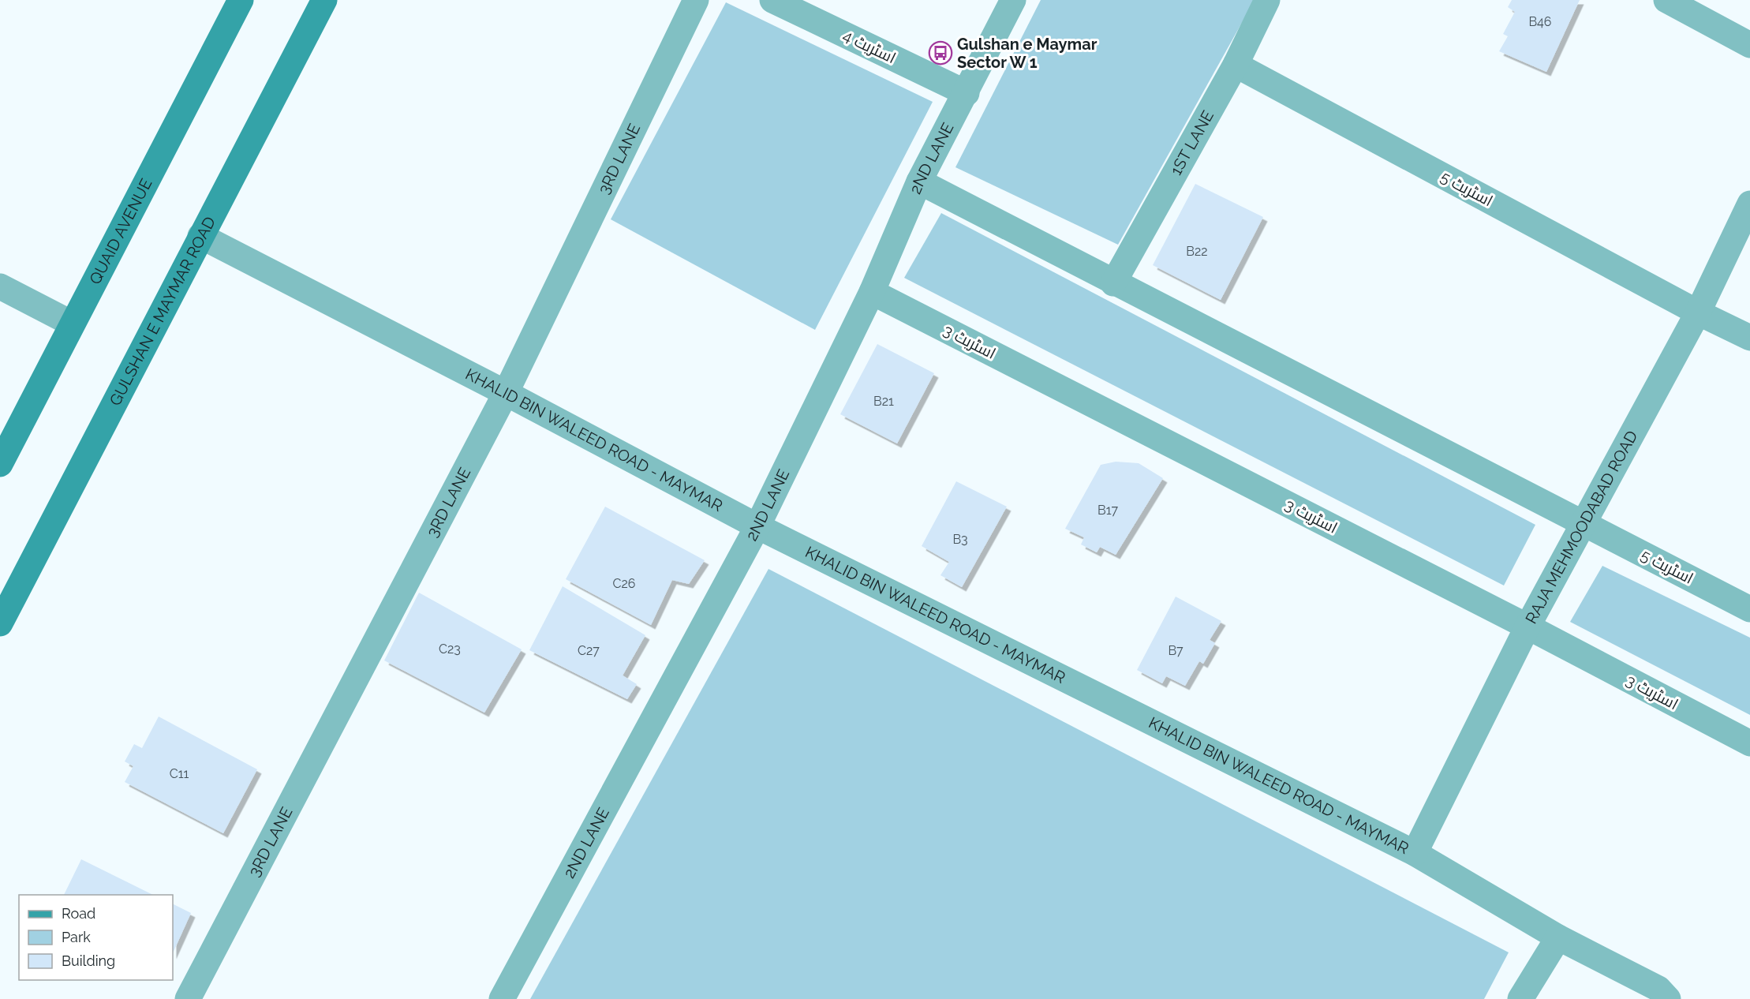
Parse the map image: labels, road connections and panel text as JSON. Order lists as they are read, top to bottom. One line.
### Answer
{"streets":{"main road":["QUAID AVENUE","GULSHAN E MAYMAR ROAD"],"street":["اسٹریٹ 4","1ST LANE","2ND LANE","3RD LANE","اسٹریٹ 5","اسٹریٹ 3","KHALID BIN WALEED ROAD - MAYMAR","RAJA MEHMOODABAD ROAD"]},"crossings":[["اسٹریٹ 4","2ND LANE"],["1ST LANE","اسٹریٹ 5"],["2ND LANE","اسٹریٹ 3"],["2ND LANE","KHALID BIN WALEED ROAD - MAYMAR"],["3RD LANE","KHALID BIN WALEED ROAD - MAYMAR"],["اسٹریٹ 5","RAJA MEHMOODABAD ROAD"],["GULSHAN E MAYMAR ROAD","KHALID BIN WALEED ROAD - MAYMAR"],["اسٹریٹ 3","RAJA MEHMOODABAD ROAD"],["KHALID BIN WALEED ROAD - MAYMAR","RAJA MEHMOODABAD ROAD"]],"places":{"bus stop":["Gulshan e Maymar Sector W 1"]},"house_numbers":["B46","B22","B21","B17","B3","C26","C23","C27","B7","C11"],"legend":["Road","Park","Building"]}
